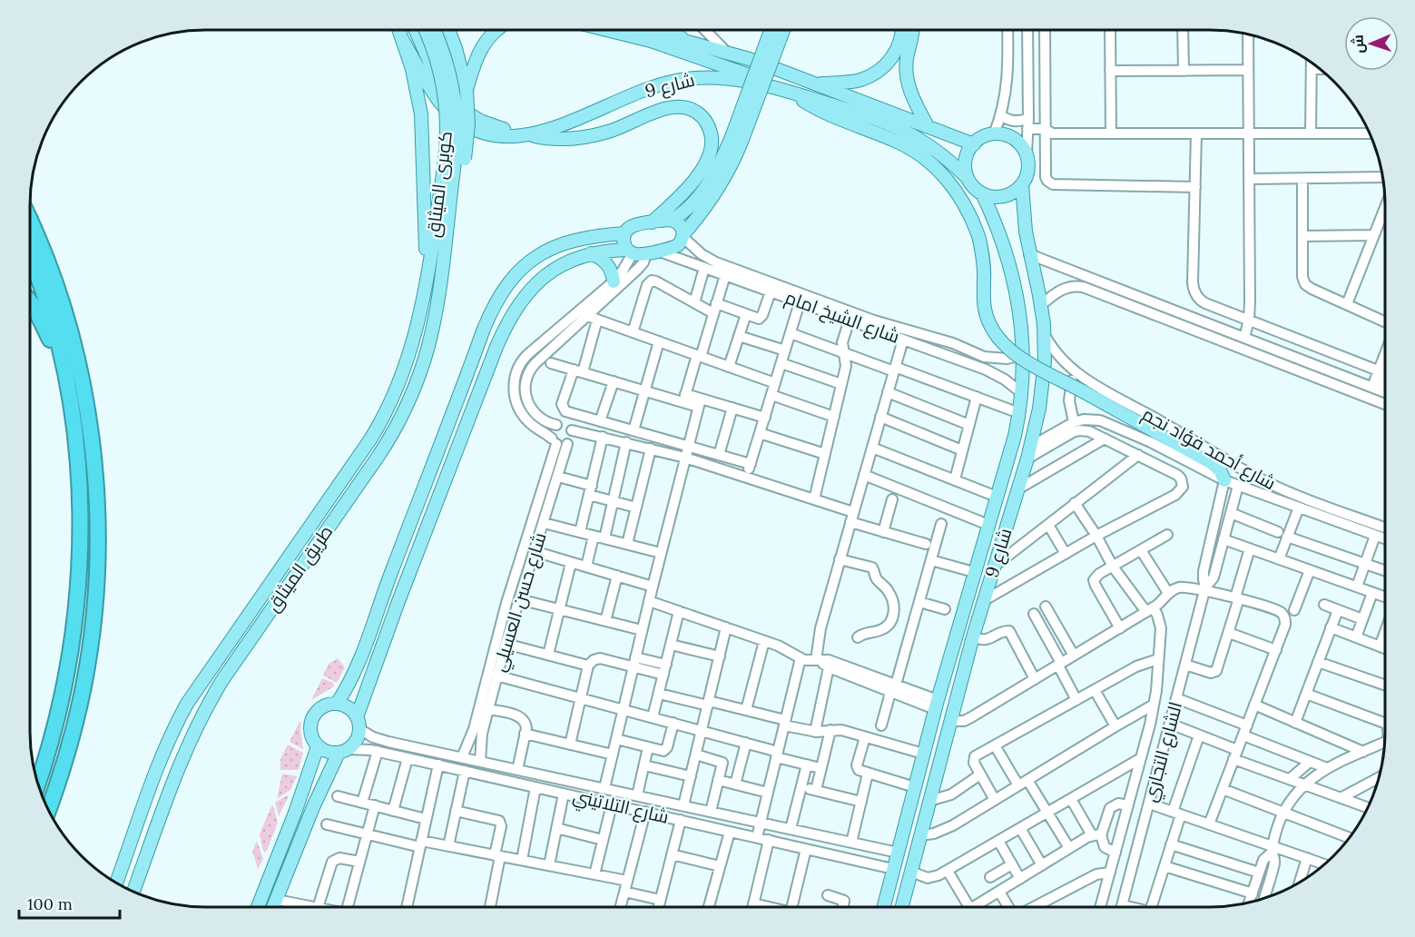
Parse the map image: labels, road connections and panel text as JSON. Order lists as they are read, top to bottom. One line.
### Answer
{"streets":{"main road":["شارع 9","كوبرى الميثاق","طريق الميثاق"],"street":["شارع الشيخ امام","شارع أحمد فؤاد نجم","شارع حسن العسيلي","الشارع التجاري","شارع التلاتيني"]},"crossings":[["شارع 9","شارع الشيخ امام"],["شارع 9","شارع أحمد فؤاد نجم"],["شارع 9","شارع التلاتيني"],["كوبرى الميثاق","طريق الميثاق"],["شارع أحمد فؤاد نجم","الشارع التجاري"],["شارع حسن العسيلي","شارع التلاتيني"]],"scale_bar":"100 m","north":"left"}
